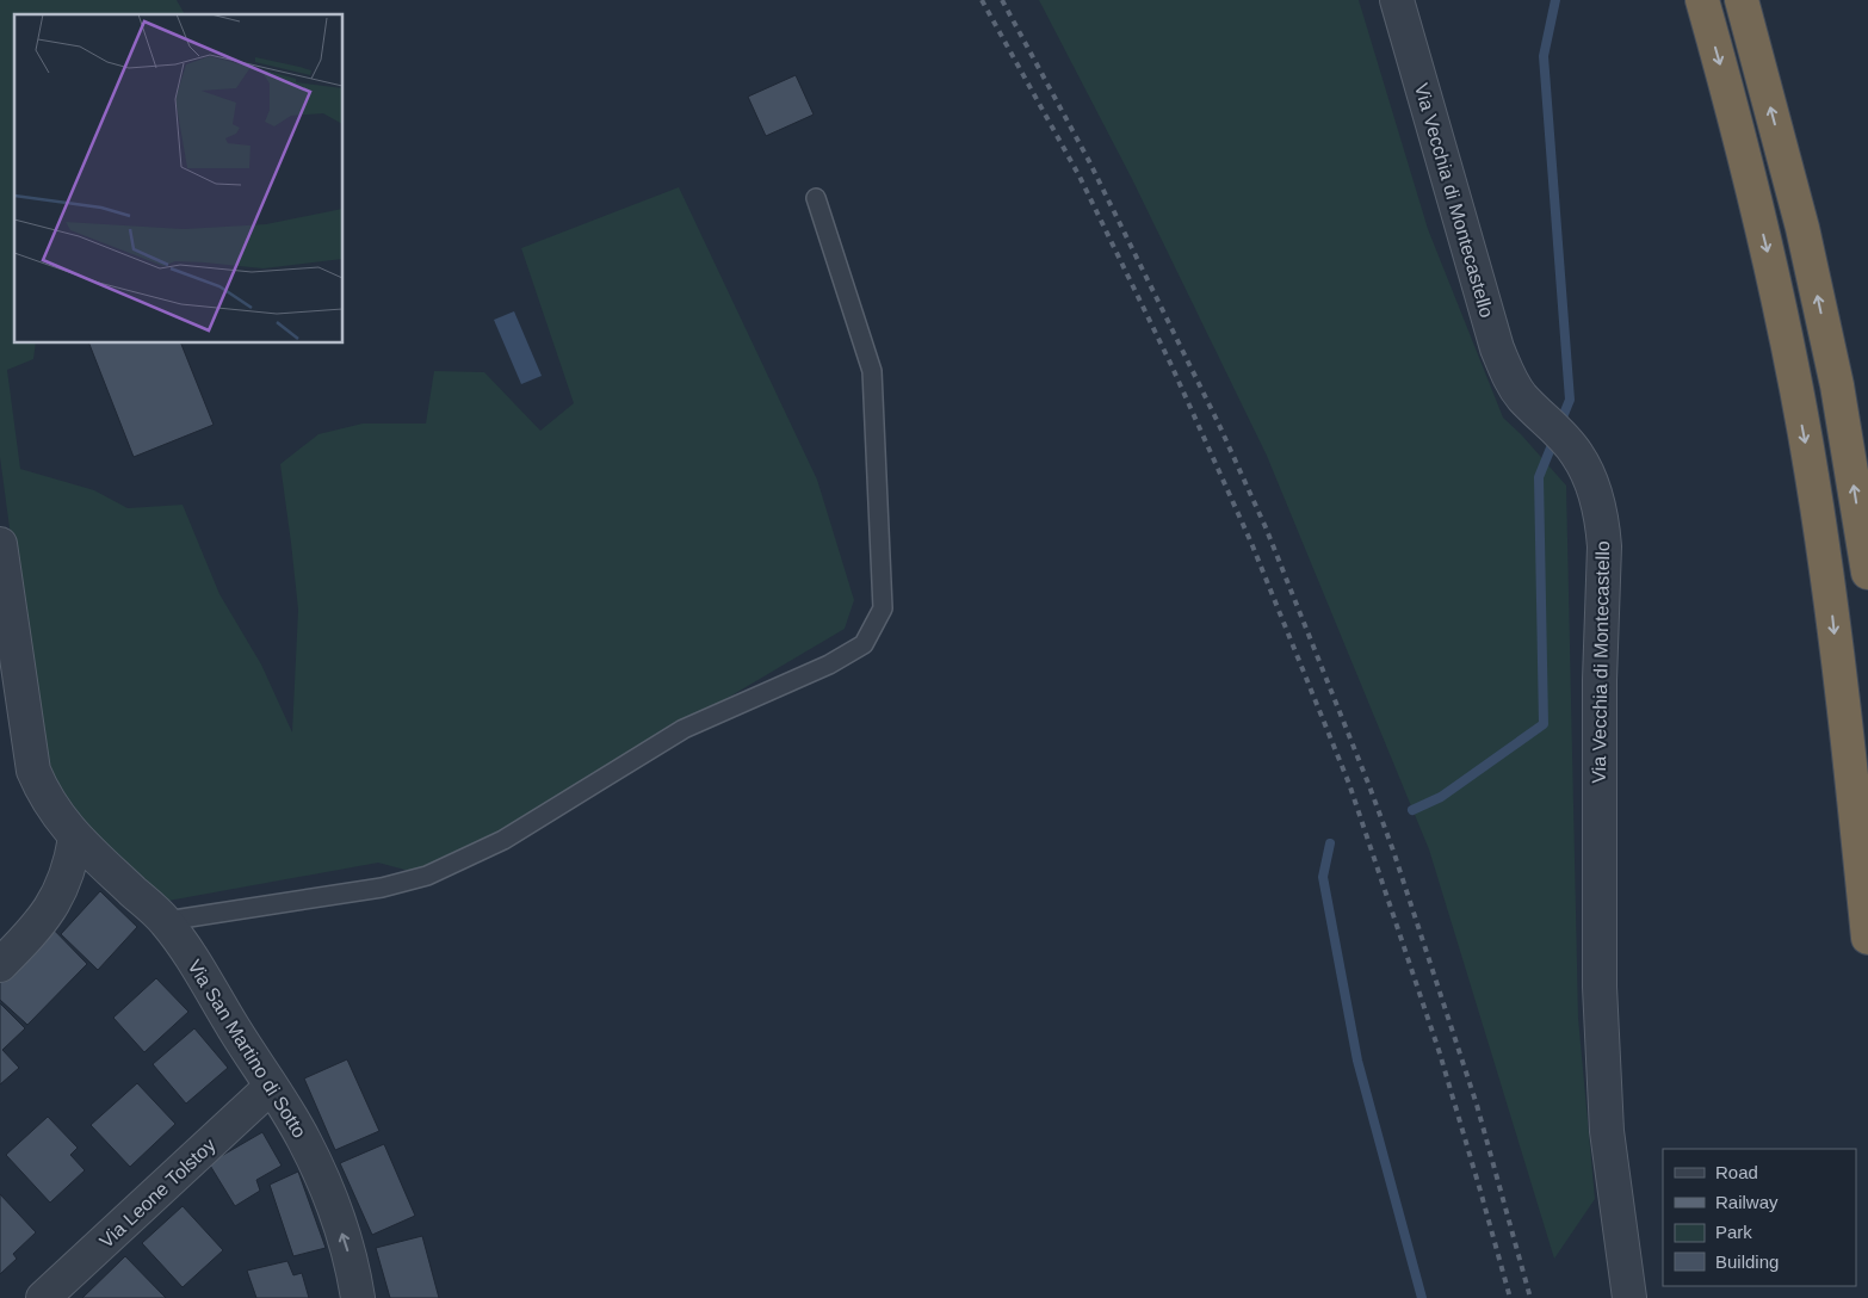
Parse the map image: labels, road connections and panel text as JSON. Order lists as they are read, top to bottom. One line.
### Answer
{"streets":{"street":["Via Vecchia di Montecastello","Via San Martino di Sotto","Via Leone Tolstoy"]},"crossings":[["Via San Martino di Sotto","Via Leone Tolstoy"]],"legend":["Road","Railway","Park","Building"]}
